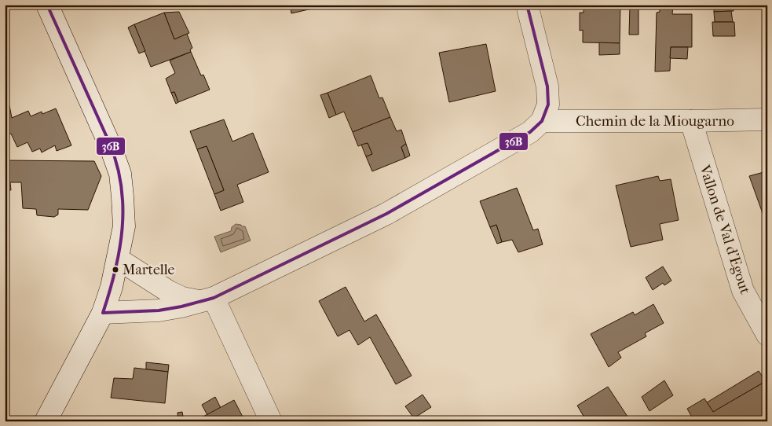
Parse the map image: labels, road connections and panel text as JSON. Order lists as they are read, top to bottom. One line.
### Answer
{"streets":{"street":["Chemin de la Miougarno","Vallon de Val d'Egout"]},"crossings":[["Chemin de la Miougarno","Vallon de Val d'Egout"]],"places":["Martelle"],"lines":["transit line 36B"]}
